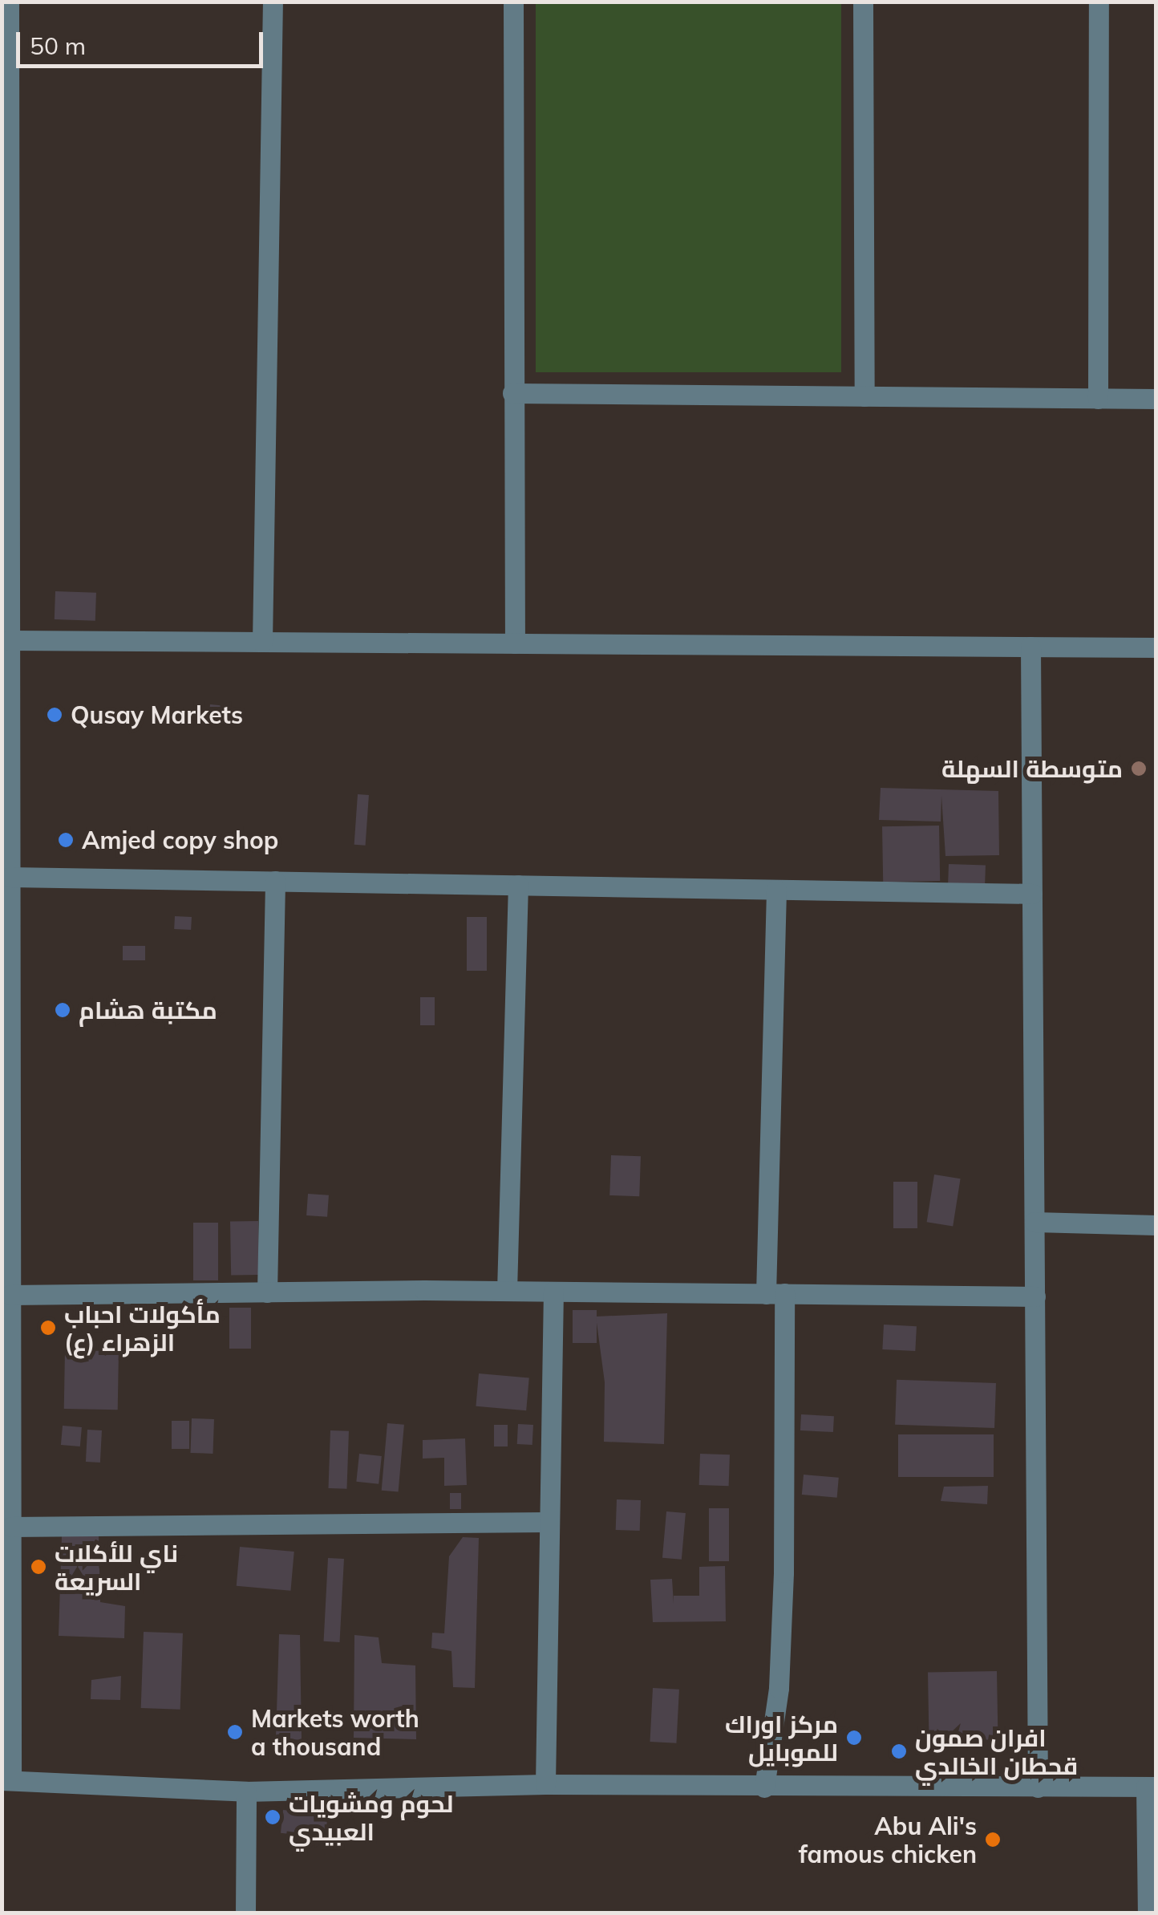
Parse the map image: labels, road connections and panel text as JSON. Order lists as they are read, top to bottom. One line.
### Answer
{"places":["Qusay Markets","متوسطة السهلة","Amjed copy shop","مكتبة هشام","مأكولات احباب الزهراء (ع)","ناي للأكلات السريعة","Markets worth a thousand","مركز اوراك للموبايل","افران صمون قحطان الخالدي","لحوم ومشويات العبيدي","Abu Ali's famous chicken"],"scale_bar":"50 m"}
